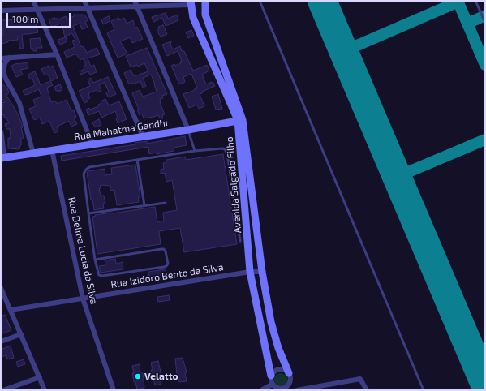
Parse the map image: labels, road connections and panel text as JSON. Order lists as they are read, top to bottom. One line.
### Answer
{"streets":{"street":["Rua Mahatma Gandhi","Avenida Salgado Filho","Rua Delma Lucia da Silva","Rua Izidoro Bento da Silva"]},"crossings":[["Rua Mahatma Gandhi","Avenida Salgado Filho"],["Rua Mahatma Gandhi","Rua Delma Lucia da Silva"],["Avenida Salgado Filho","Rua Izidoro Bento da Silva"],["Rua Delma Lucia da Silva","Rua Izidoro Bento da Silva"]],"places":["Velatto"],"scale_bar":"100 m"}
